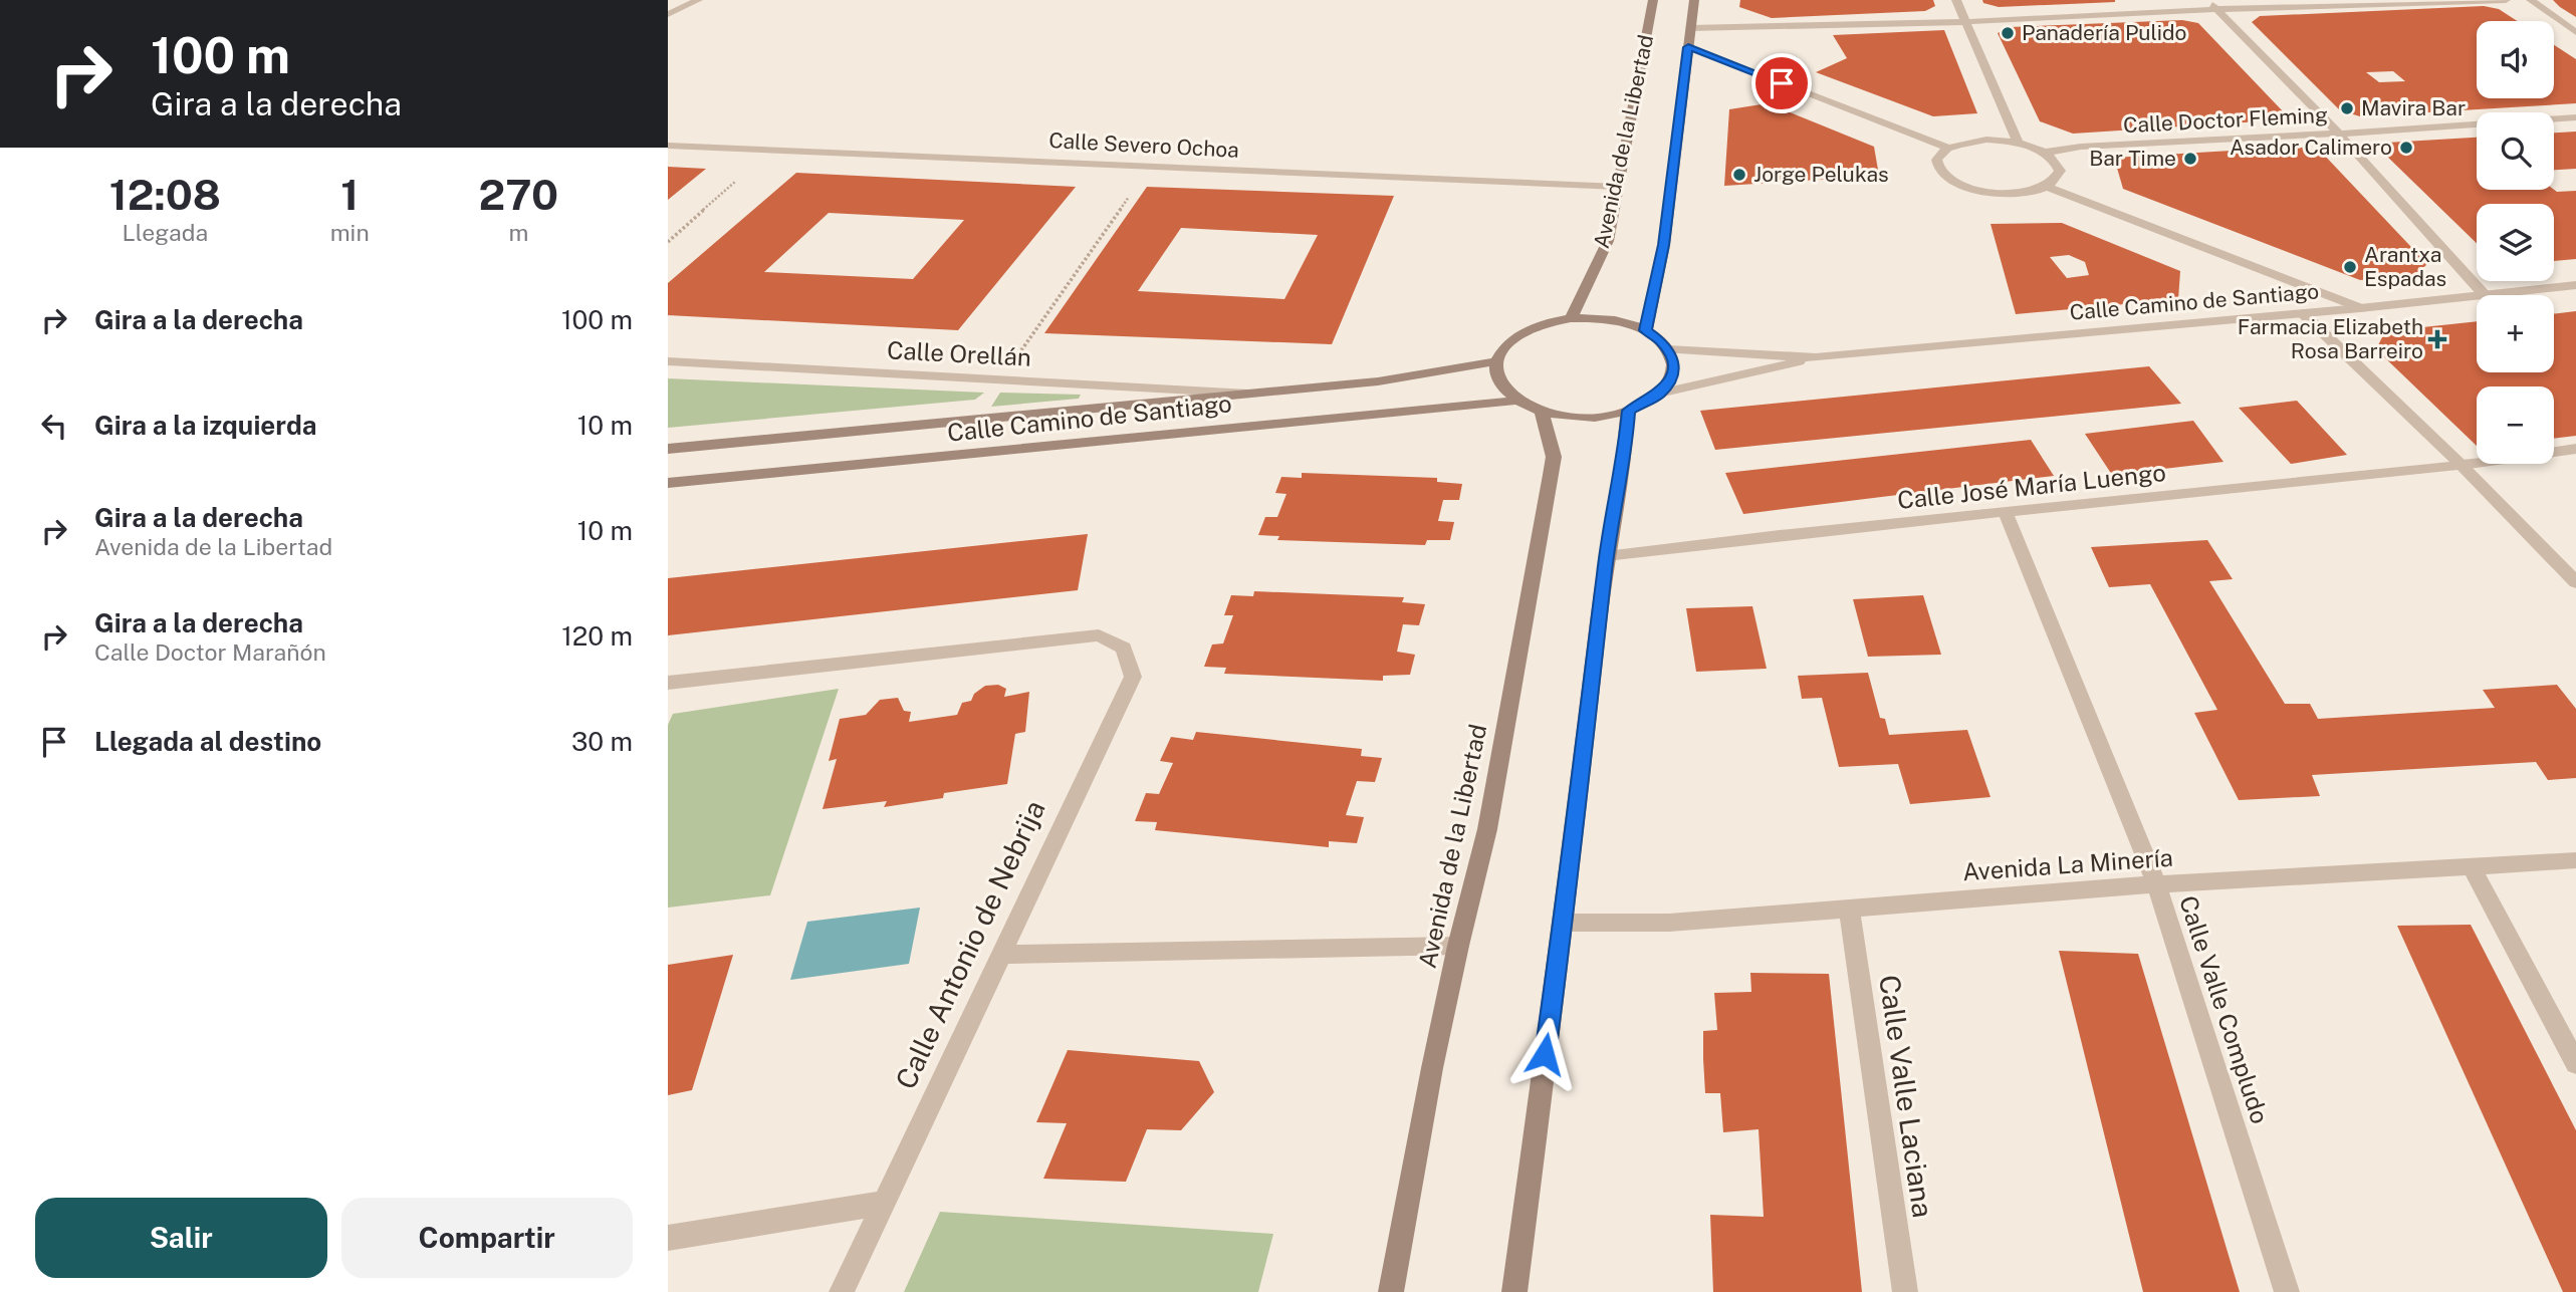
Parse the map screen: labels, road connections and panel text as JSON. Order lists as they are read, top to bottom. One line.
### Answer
{"streets":{"main road":["Avenida de la Libertad","Calle Camino de Santiago"],"street":["Calle Doctor Fleming","Calle Severo Ochoa","Calle Orellán","Calle José María Luengo","Avenida La Minería","Calle Antonio de Nebrija","Calle Valle Compludo","Calle Valle Laciana"]},"crossings":[["Avenida de la Libertad","Calle Severo Ochoa"],["Avenida de la Libertad","Calle Camino de Santiago"],["Calle Camino de Santiago","Calle Orellán"],["Calle José María Luengo","Calle Valle Compludo"],["Avenida La Minería","Calle Valle Compludo"],["Avenida La Minería","Calle Valle Laciana"]],"places":{"other":["Panadería Pulido","Mavira Bar","Asador Calimero","Bar Time","Jorge Pelukas","Arantxa Espadas"],"health":["Farmacia Elizabeth Rosa Barreiro"]},"page":{"turn":["100 m","Gira a la derecha"],"map_buttons":["+","−"],"eta":["12:08","Llegada","1","min","270","m"],"list":[{"name":"Gira a la derecha","value":"100 m"},{"name":"Gira a la izquierda","value":"10 m"},{"name":"Gira a la derecha","note":"Avenida de la Libertad","value":"10 m"},{"name":"Gira a la derecha","note":"Calle Doctor Marañón","value":"120 m"},{"name":"Llegada al destino","value":"30 m"}],"buttons":["Salir","Compartir"]}}
